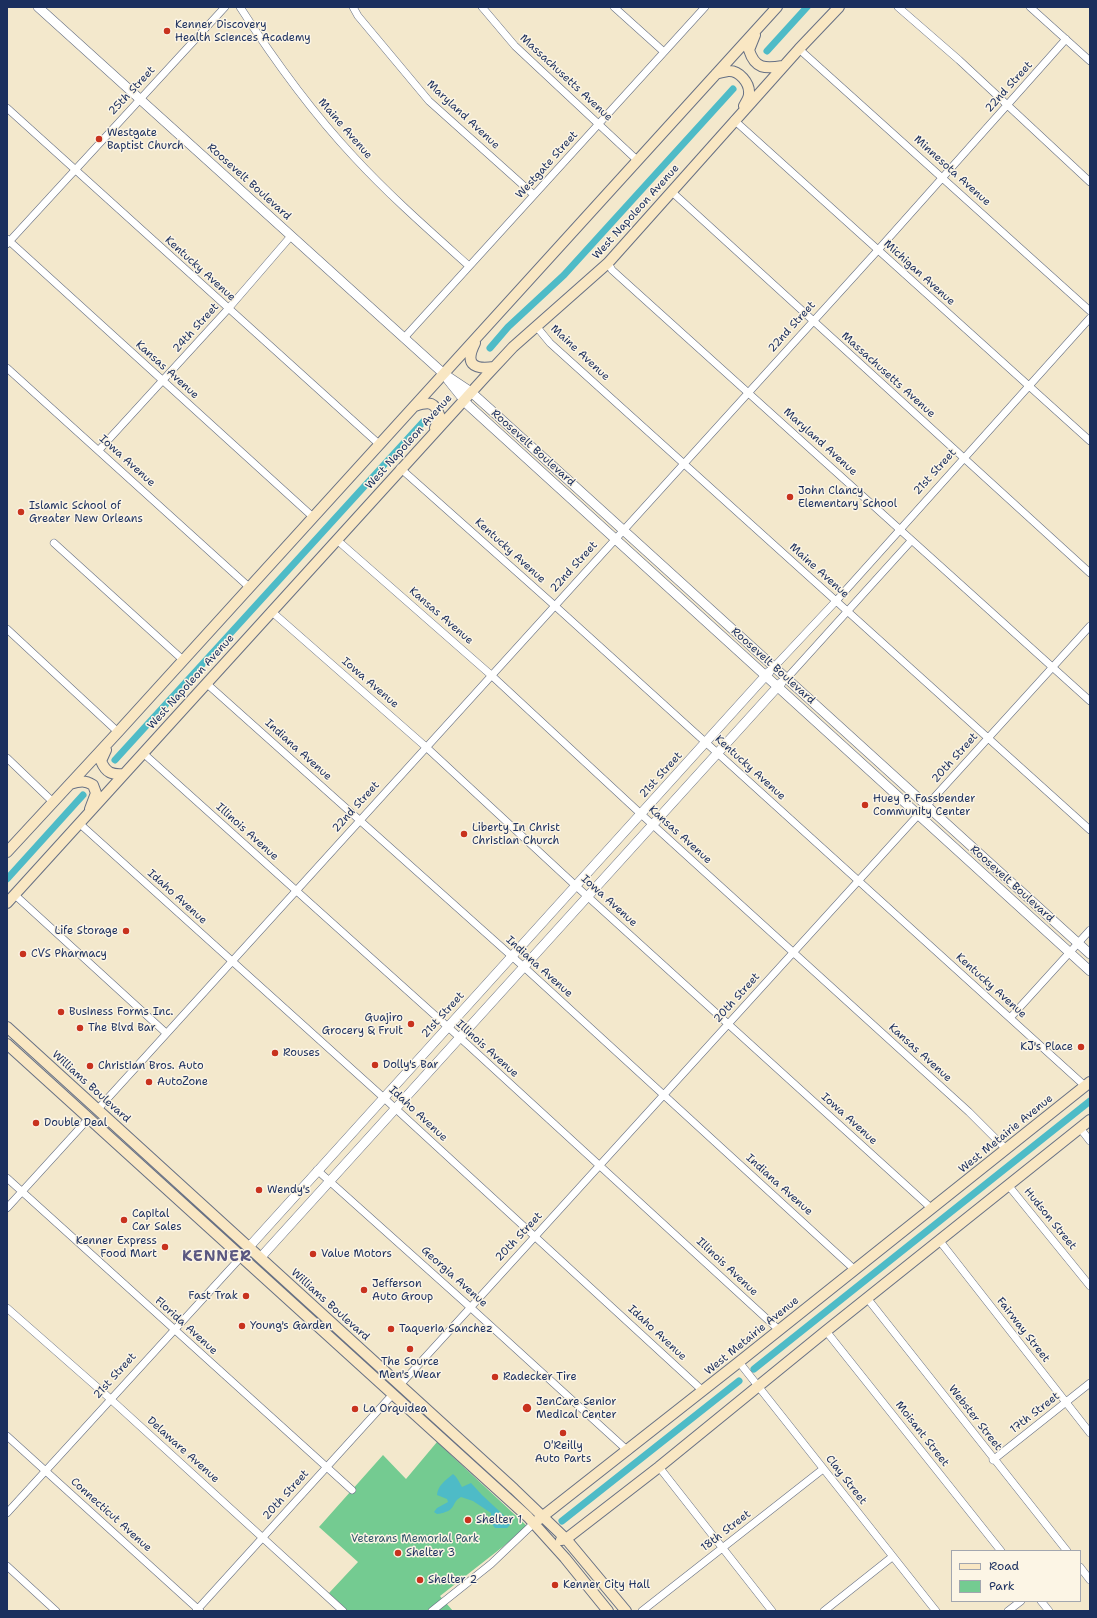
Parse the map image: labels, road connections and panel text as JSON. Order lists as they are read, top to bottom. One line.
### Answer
{"streets":{"main road":["West Napoleon Avenue","Williams Boulevard","West Metairie Avenue"],"street":["Massachusetts Avenue","22nd Street","25th Street","Maryland Avenue","Maine Avenue","Westgate Street","Minnesota Avenue","Roosevelt Boulevard","Kentucky Avenue","Michigan Avenue","24th Street","Kansas Avenue","Iowa Avenue","21st Street","Indiana Avenue","20th Street","Illinois Avenue","Idaho Avenue","Hudson Street","Georgia Avenue","Florida Avenue","Fairway Street","17th Street","Webster Street","Moisant Street","Delaware Avenue","Clay Street","Connecticut Avenue","18th Street"]},"crossings":[["Massachusetts Avenue","22nd Street"],["Massachusetts Avenue","Westgate Street"],["Massachusetts Avenue","West Napoleon Avenue"],["Massachusetts Avenue","21st Street"],["22nd Street","Maryland Avenue"],["22nd Street","Maine Avenue"],["22nd Street","Minnesota Avenue"],["22nd Street","Roosevelt Boulevard"],["22nd Street","Kentucky Avenue"],["22nd Street","Michigan Avenue"],["22nd Street","Kansas Avenue"],["22nd Street","Iowa Avenue"],["22nd Street","Indiana Avenue"],["22nd Street","Illinois Avenue"],["22nd Street","Idaho Avenue"],["22nd Street","Williams Boulevard"],["25th Street","Roosevelt Boulevard"],["25th Street","Kentucky Avenue"],["25th Street","Kansas Avenue"],["Maryland Avenue","Westgate Street"],["Maryland Avenue","West Napoleon Avenue"],["Maryland Avenue","21st Street"],["Maryland Avenue","20th Street"],["Maine Avenue","Westgate Street"],["Maine Avenue","West Napoleon Avenue"],["Maine Avenue","21st Street"],["Maine Avenue","20th Street"],["Westgate Street","Roosevelt Boulevard"],["Minnesota Avenue","West Napoleon Avenue"],["Roosevelt Boulevard","West Napoleon Avenue"],["Roosevelt Boulevard","24th Street"],["Roosevelt Boulevard","21st Street"],["Roosevelt Boulevard","20th Street"],["West Napoleon Avenue","Kentucky Avenue"],["West Napoleon Avenue","Michigan Avenue"],["West Napoleon Avenue","Kansas Avenue"],["West Napoleon Avenue","Iowa Avenue"],["West Napoleon Avenue","Indiana Avenue"],["West Napoleon Avenue","Illinois Avenue"],["West Napoleon Avenue","Idaho Avenue"],["Kentucky Avenue","24th Street"],["Kentucky Avenue","21st Street"],["Kentucky Avenue","20th Street"],["Kentucky Avenue","West Metairie Avenue"],["Michigan Avenue","21st Street"],["24th Street","Kansas Avenue"],["24th Street","Iowa Avenue"],["Kansas Avenue","21st Street"],["Kansas Avenue","20th Street"],["Kansas Avenue","West Metairie Avenue"],["Iowa Avenue","21st Street"],["Iowa Avenue","20th Street"],["Iowa Avenue","West Metairie Avenue"],["21st Street","Indiana Avenue"],["21st Street","Illinois Avenue"],["21st Street","Idaho Avenue"],["21st Street","Williams Boulevard"],["21st Street","Georgia Avenue"],["21st Street","Florida Avenue"],["21st Street","Delaware Avenue"],["21st Street","Connecticut Avenue"],["Indiana Avenue","20th Street"],["Indiana Avenue","West Metairie Avenue"],["20th Street","Illinois Avenue"],["20th Street","Idaho Avenue"],["20th Street","Williams Boulevard"],["20th Street","Georgia Avenue"],["20th Street","Florida Avenue"],["20th Street","Delaware Avenue"],["20th Street","Connecticut Avenue"],["Illinois Avenue","West Metairie Avenue"],["Idaho Avenue","West Metairie Avenue"],["Williams Boulevard","West Metairie Avenue"],["West Metairie Avenue","Georgia Avenue"],["West Metairie Avenue","Clay Street"],["Fairway Street","17th Street"],["17th Street","Webster Street"],["Clay Street","18th Street"]],"districts":["KENNER"],"parks":["Veterans Memorial Park"],"places":["Kenner Discovery Health Sciences Academy","Westgate Baptist Church","John Clancy Elementary School","Islamic School of Greater New Orleans","Huey P. Fassbender Community Center","Liberty In Christ Christian Church","Life Storage","CVS Pharmacy","Business Forms Inc.","Guajiro Grocery & Fruit","The Blvd Bar","KJ's Place","Rouses","Dolly's Bar","Christian Bros. Auto","AutoZone","Double Deal","Wendy's","Capital Car Sales","Kenner Express Food Mart","Value Motors","Jefferson Auto Group","Fast Trak","Young's Garden","Taqueria Sanchez","The Source Men's Wear","Radecker Tire","JenCare Senior Medical Center","La Orquidea","O'Reilly Auto Parts","Shelter 1","Shelter 3","Shelter 2","Kenner City Hall"],"legend":["Road","Park"]}
